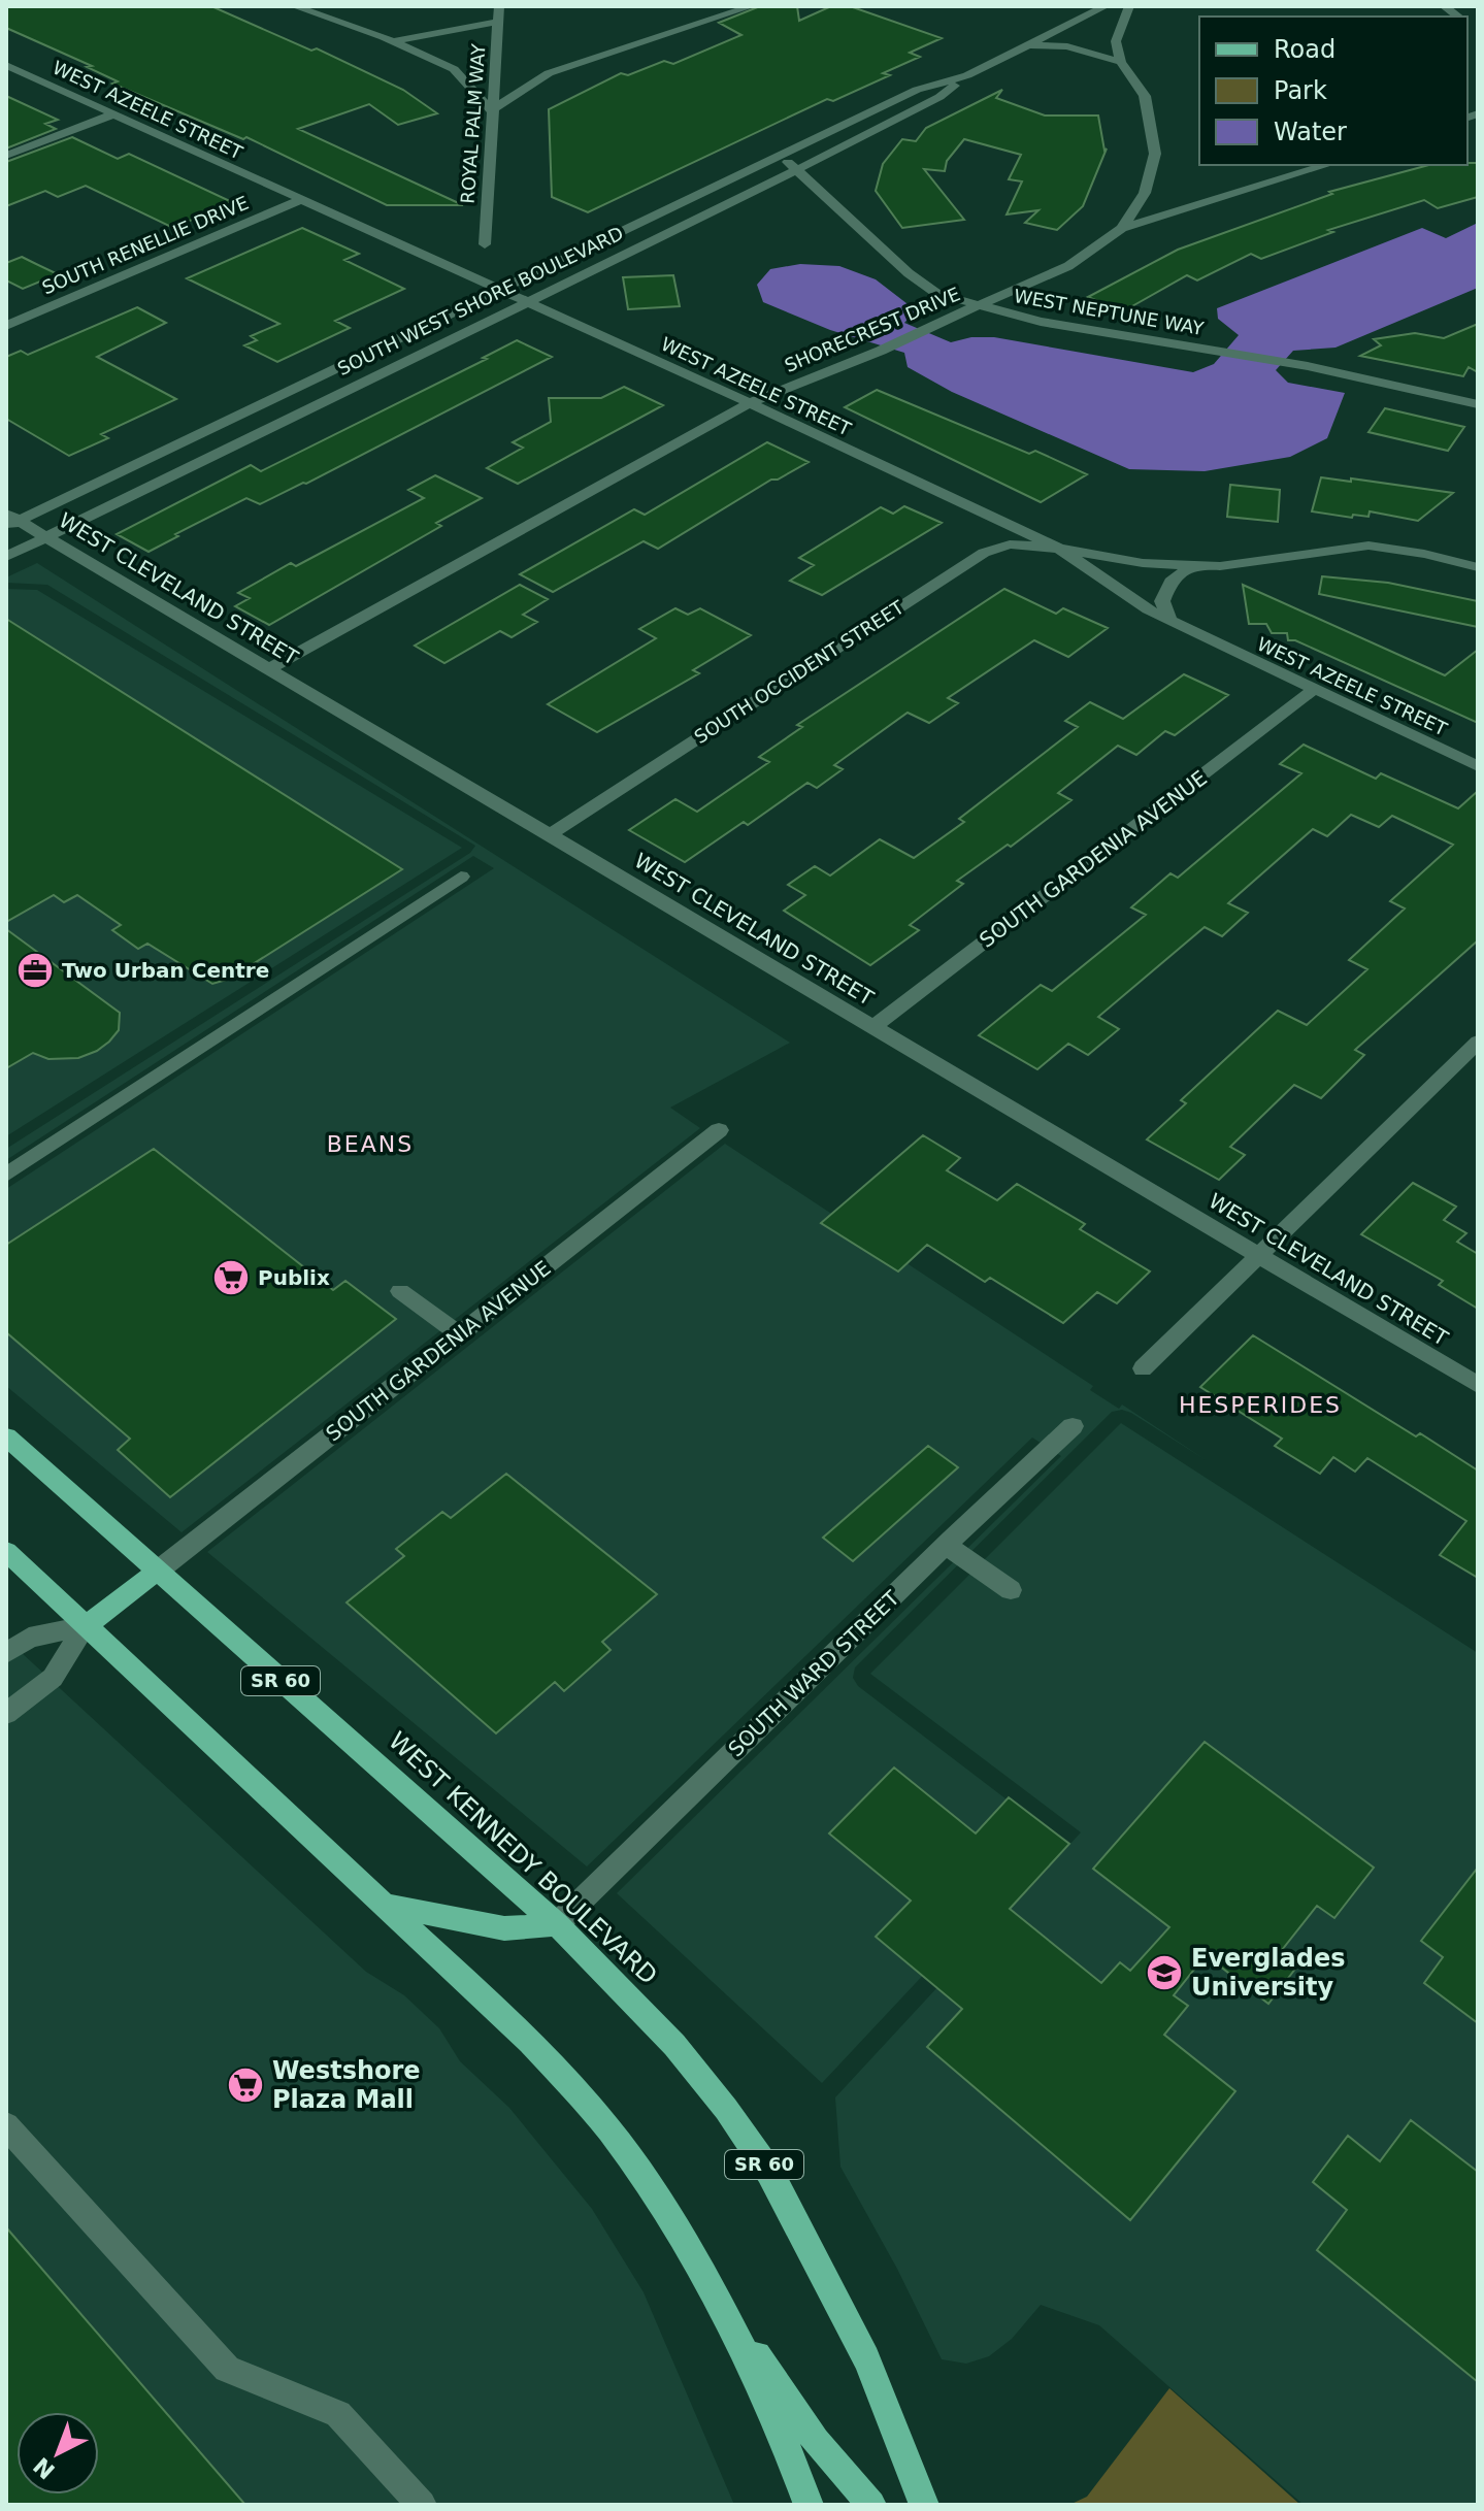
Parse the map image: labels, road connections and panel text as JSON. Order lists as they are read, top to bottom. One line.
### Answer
{"streets":{"main road":["SR 60","WEST KENNEDY BOULEVARD"],"street":["WEST AZEELE STREET","ROYAL PALM WAY","SOUTH RENELLIE DRIVE","SOUTH WEST SHORE BOULEVARD","WEST NEPTUNE WAY","SHORECREST DRIVE","WEST CLEVELAND STREET","SOUTH OCCIDENT STREET","SOUTH GARDENIA AVENUE","SOUTH WARD STREET"]},"crossings":[["WEST AZEELE STREET","SOUTH RENELLIE DRIVE"],["WEST AZEELE STREET","SOUTH WEST SHORE BOULEVARD"],["WEST AZEELE STREET","SHORECREST DRIVE"],["WEST AZEELE STREET","SOUTH OCCIDENT STREET"],["WEST AZEELE STREET","SOUTH GARDENIA AVENUE"],["SOUTH WEST SHORE BOULEVARD","WEST NEPTUNE WAY"],["SOUTH WEST SHORE BOULEVARD","WEST CLEVELAND STREET"],["WEST NEPTUNE WAY","SHORECREST DRIVE"],["SHORECREST DRIVE","WEST CLEVELAND STREET"],["WEST CLEVELAND STREET","SOUTH OCCIDENT STREET"],["WEST CLEVELAND STREET","SOUTH GARDENIA AVENUE"],["SOUTH GARDENIA AVENUE","WEST KENNEDY BOULEVARD"],["SOUTH WARD STREET","WEST KENNEDY BOULEVARD"]],"districts":["BEANS","HESPERIDES"],"places":{"office":["Two Urban Centre"],"supermarket":["Publix","Westshore Plaza Mall"],"school or university":["Everglades University"]},"legend":["Road","Park","Water"],"north":"bottom left"}
